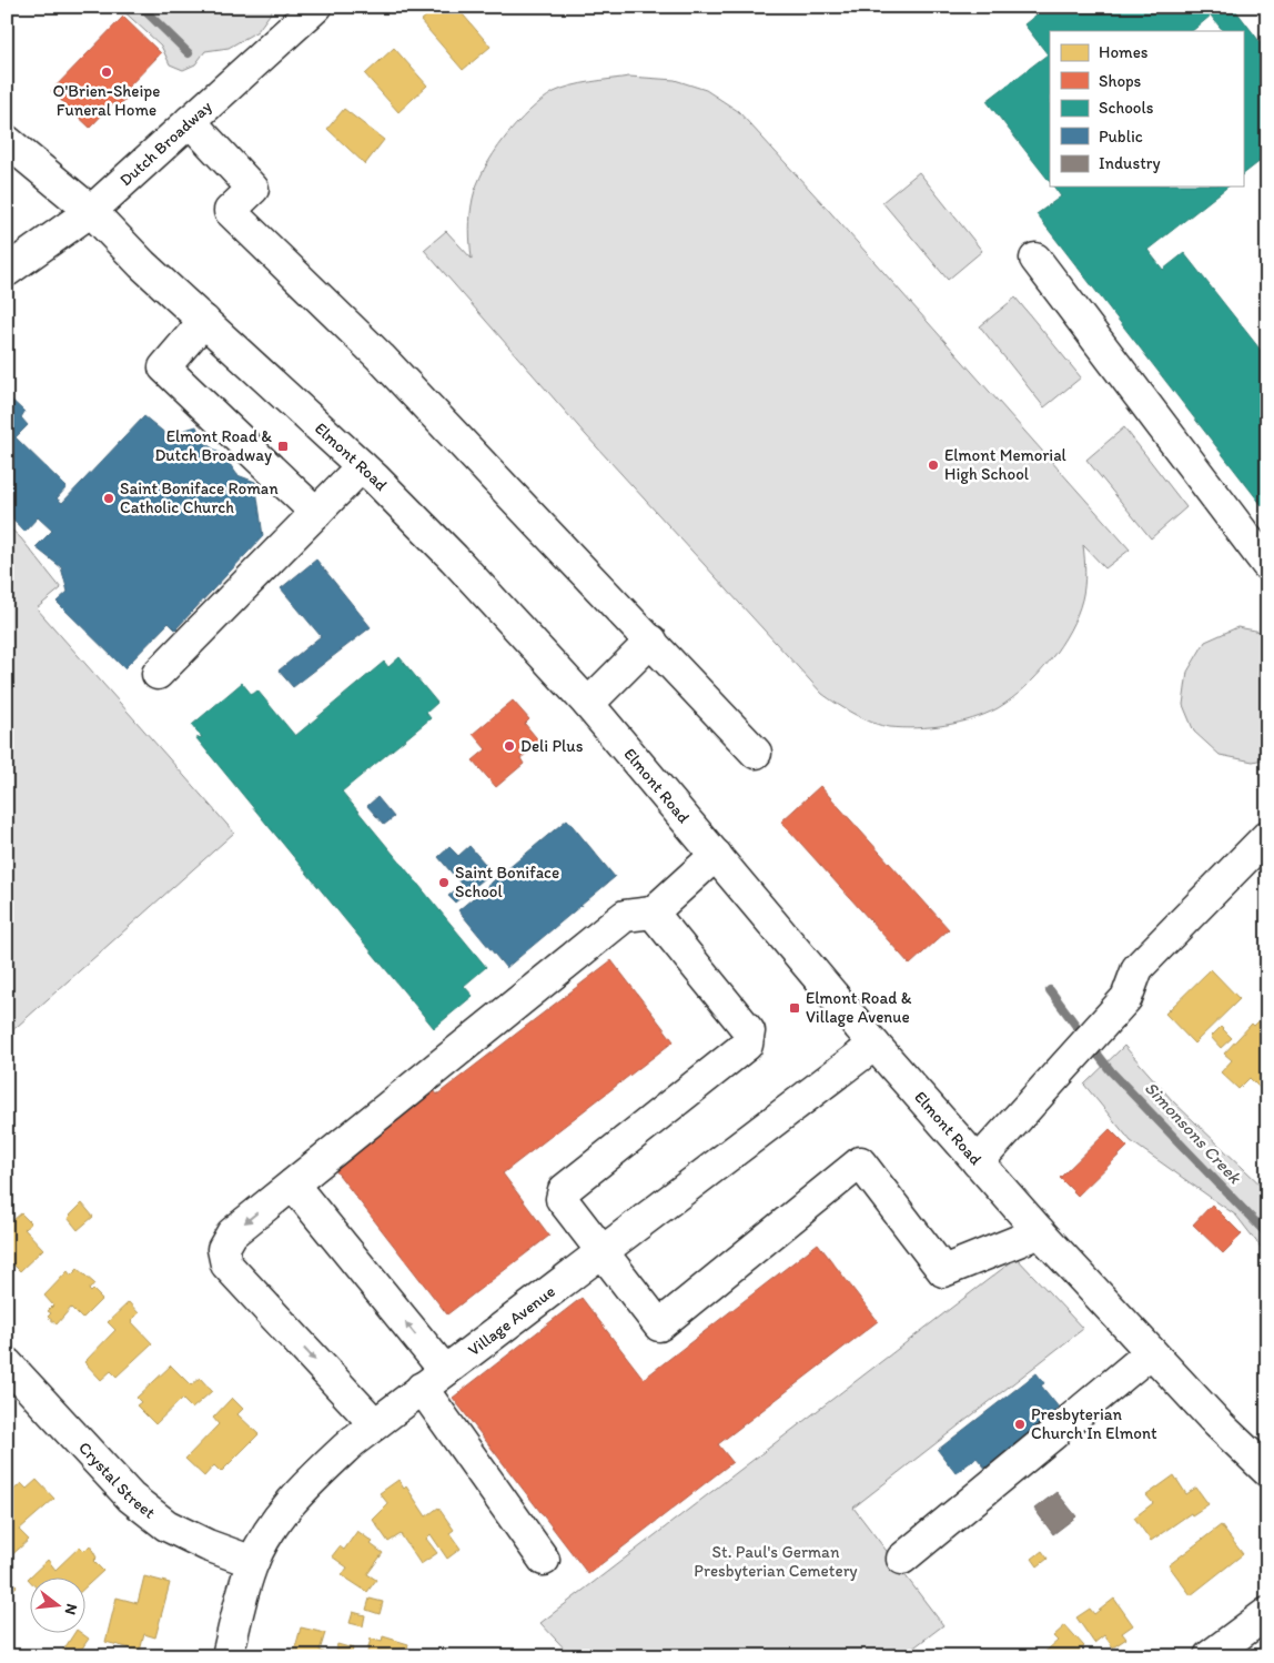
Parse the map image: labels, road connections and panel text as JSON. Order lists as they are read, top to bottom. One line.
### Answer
{"streets":{"main road":["Dutch Broadway","Elmont Road","Village Avenue","Crystal Street"]},"crossings":[["Dutch Broadway","Elmont Road"],["Elmont Road","Village Avenue"],["Village Avenue","Crystal Street"]],"water":["Simonsons Creek"],"parks":["St. Paul's German Presbyterian Cemetery"],"places":{"other":["O'Brien-Sheipe Funeral Home","Elmont Memorial High School","Saint Boniface Roman Catholic Church","Deli Plus","Saint Boniface School","Presbyterian Church In Elmont"],"transit":["Elmont Road & Dutch Broadway","Elmont Road & Village Avenue"]},"legend":["Homes","Shops","Schools","Public","Industry"],"north":"right"}
